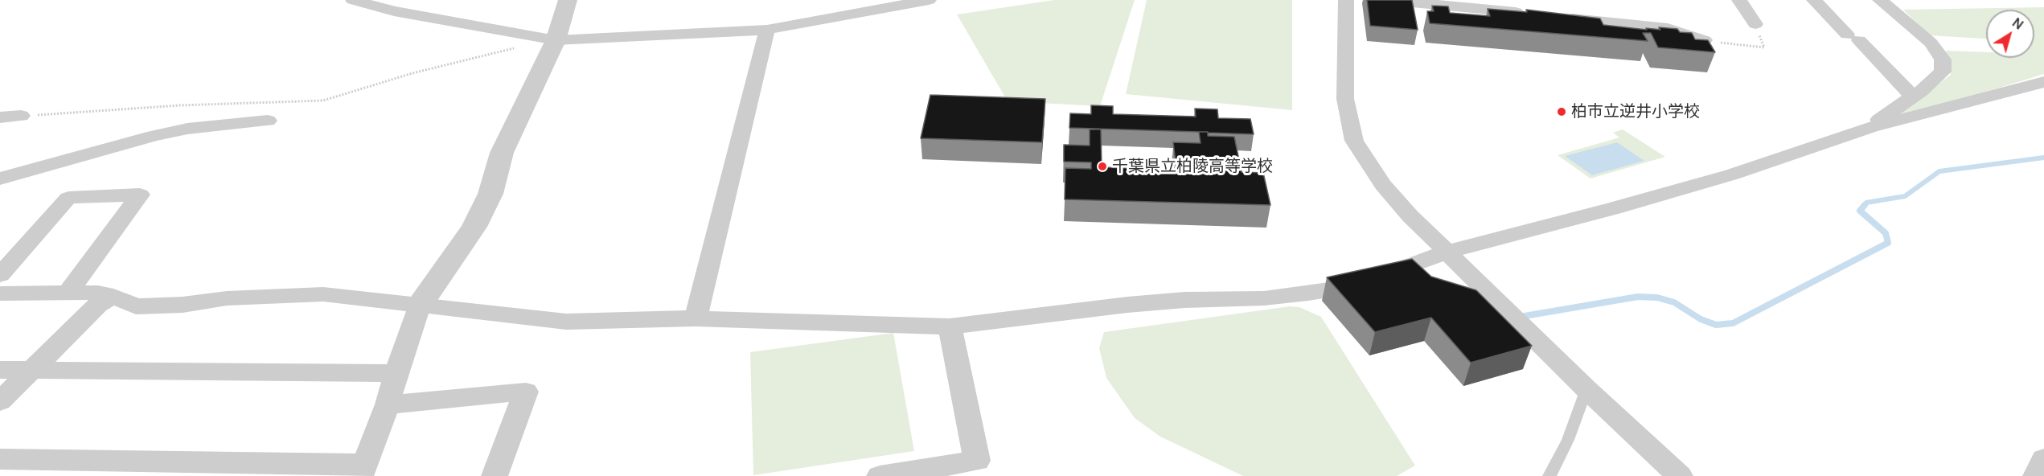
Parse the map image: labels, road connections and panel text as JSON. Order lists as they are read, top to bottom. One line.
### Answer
{"places":["柏市立逆井小学校","千葉県立柏陵高等学校"],"north":"top right"}
